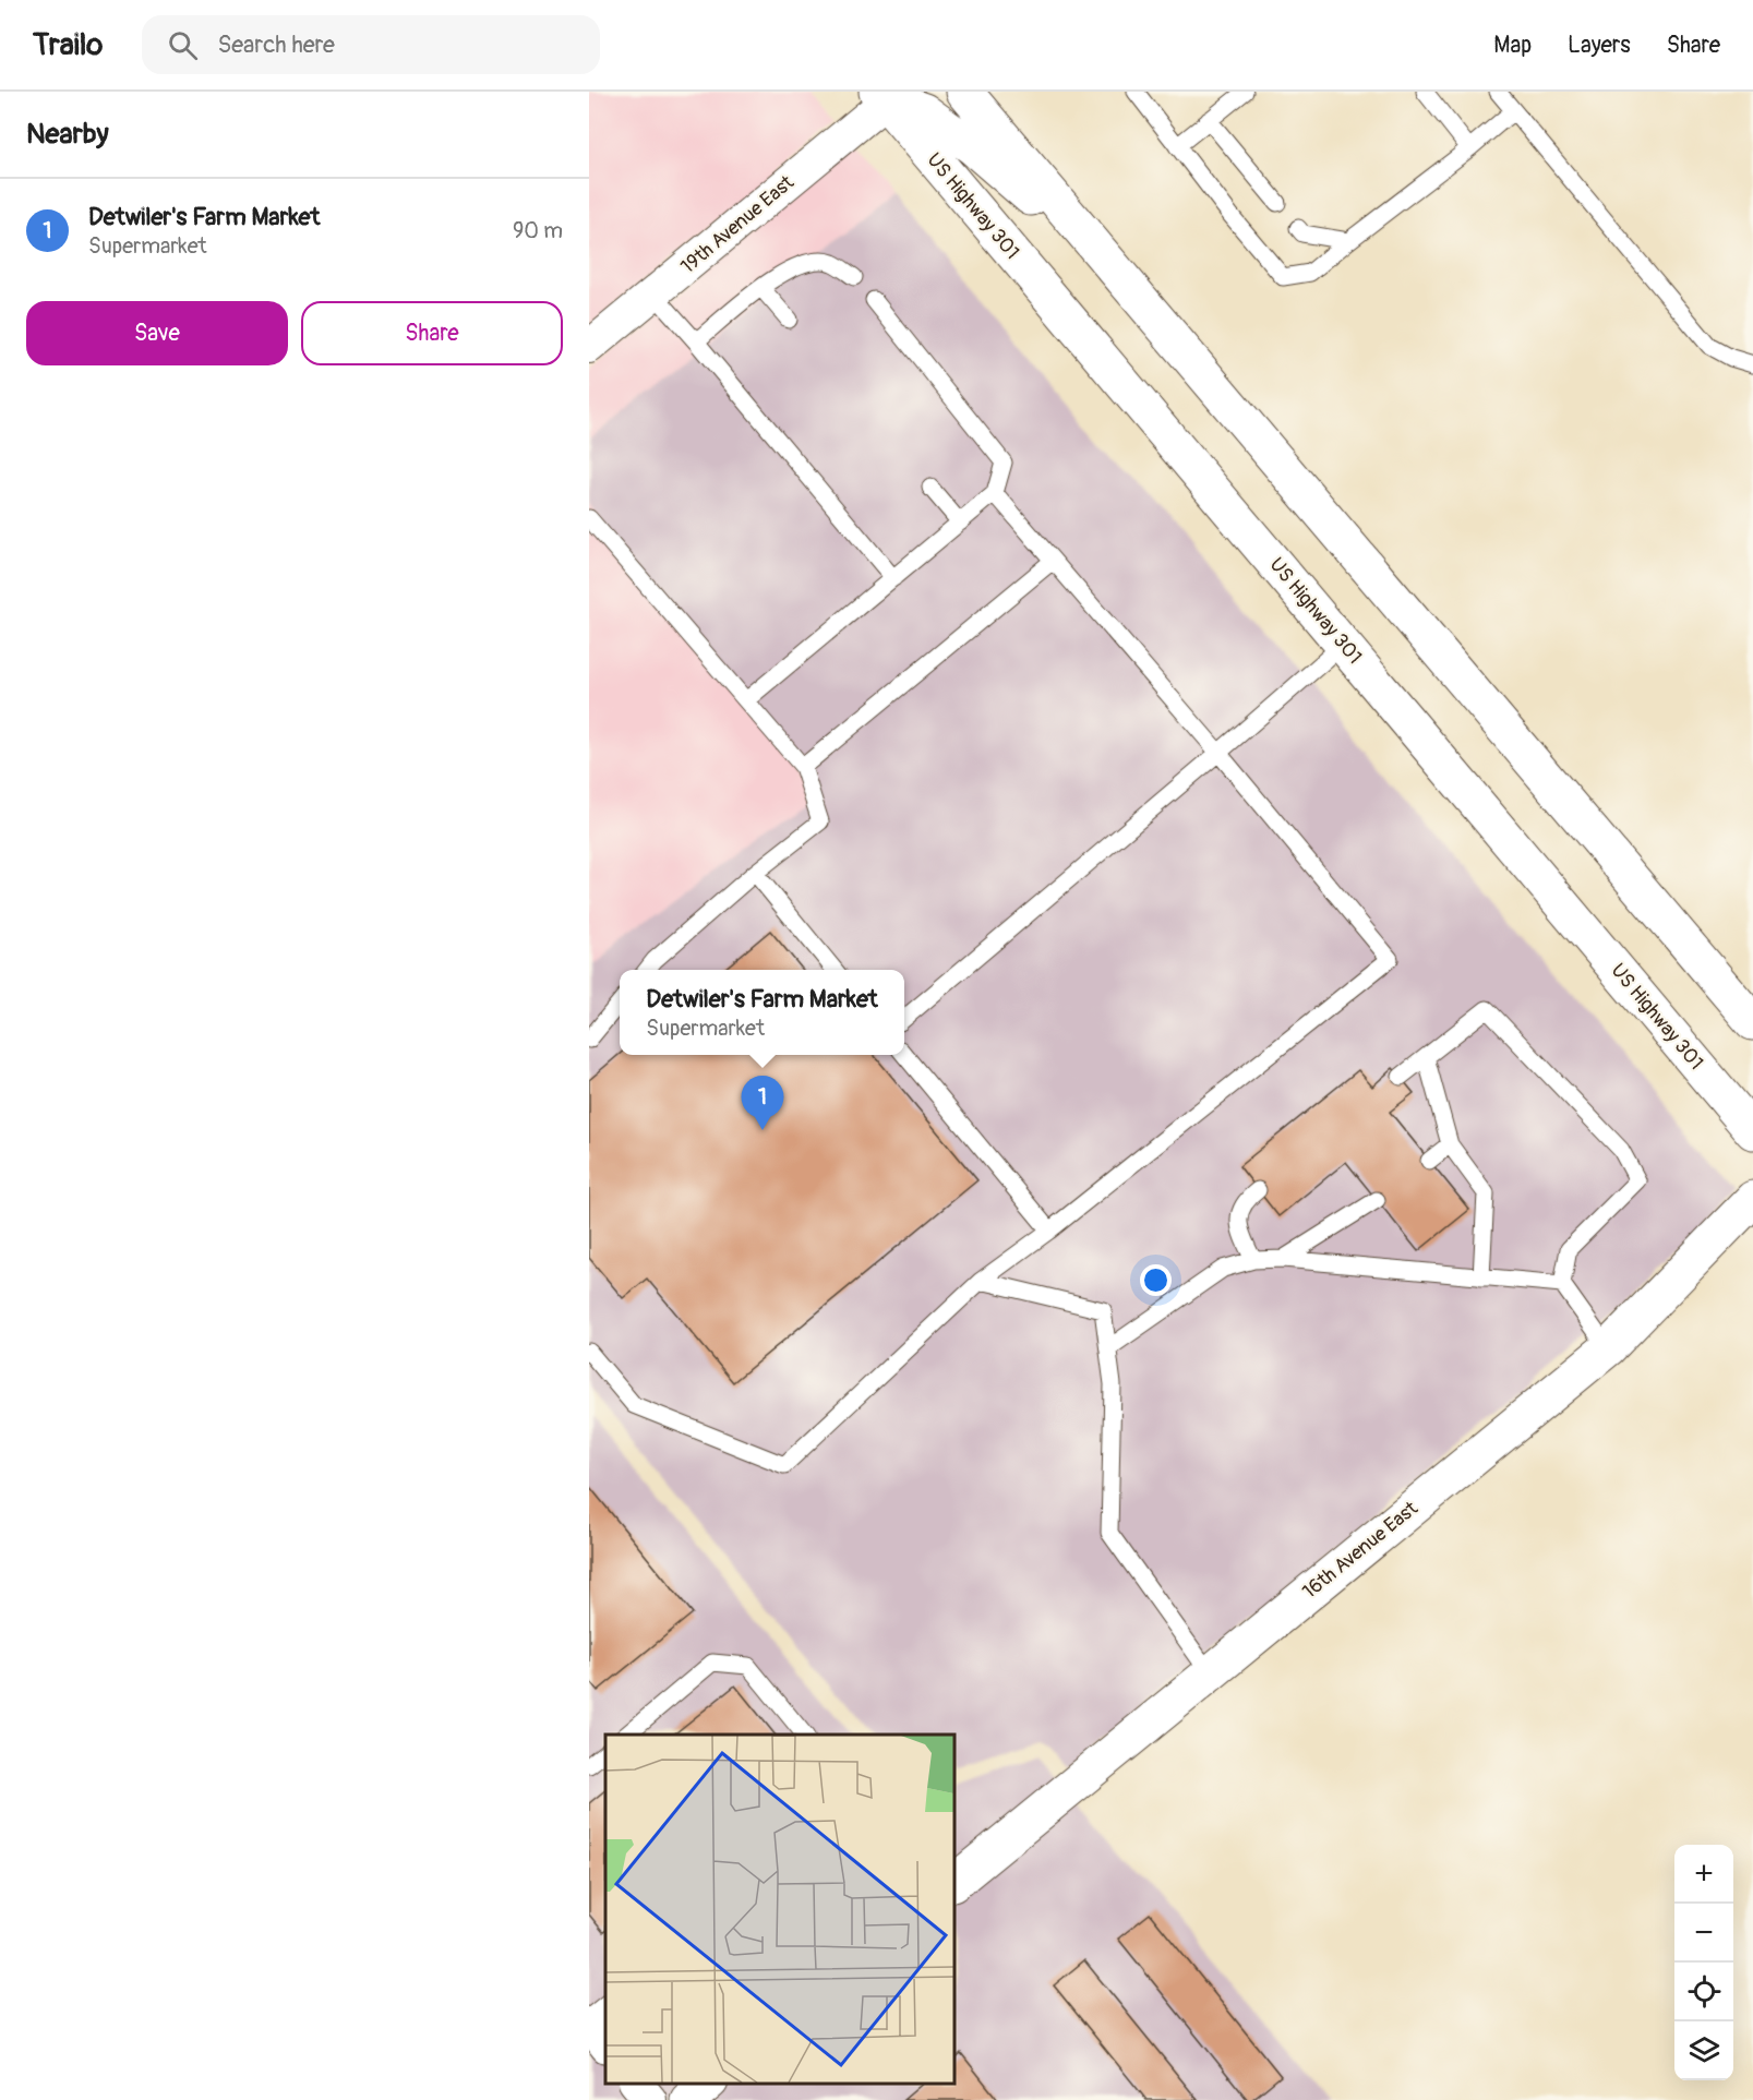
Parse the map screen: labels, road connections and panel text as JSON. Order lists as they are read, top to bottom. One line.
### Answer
{"streets":{"main road":["US Highway 301","16th Avenue East"],"street":["19th Avenue East"]},"crossings":[["US Highway 301","19th Avenue East"]],"page":{"header":"Trailo","search":"Search here","nav":["Map","Layers","Share"],"heading":"Nearby","list":[{"mark":"1","name":"Detwiler's Farm Market","note":"Supermarket","value":"90 m"}],"buttons":["Save","Share"],"popup":["Detwiler's Farm Market","Supermarket"],"pins":"1","map_buttons":["+","−"]}}
